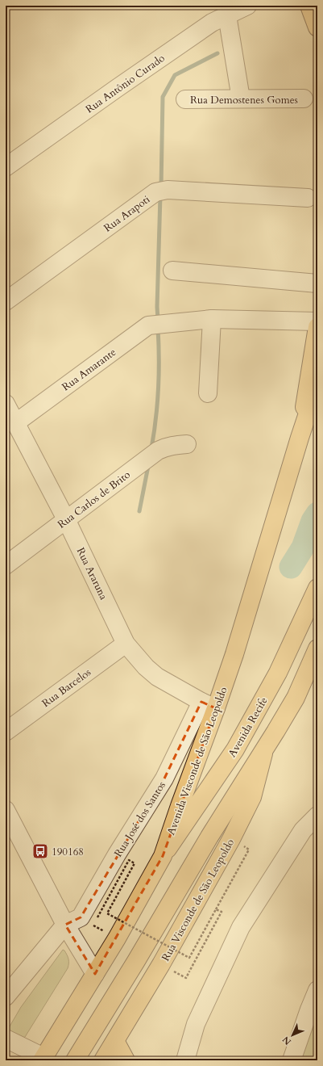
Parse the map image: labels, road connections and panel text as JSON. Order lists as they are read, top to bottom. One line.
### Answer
{"streets":{"main road":["Avenida Recife","Avenida Visconde de São Leopoldo","Rua Visconde de São Leopoldo"],"street":["Rua Antônio Curado","Rua Demostenes Gomes","Rua Arapoti","Rua Amarante","Rua Carlos de Brito","Rua Araruna","Rua Barcelos","Rua José dos Santos"]},"crossings":[["Rua Amarante","Rua Araruna"],["Rua Carlos de Brito","Rua Araruna"],["Rua Araruna","Rua Barcelos"],["Rua Araruna","Avenida Visconde de São Leopoldo"],["Rua Araruna","Rua José dos Santos"],["Avenida Recife","Avenida Visconde de São Leopoldo"],["Avenida Visconde de São Leopoldo","Rua José dos Santos"]],"places":{"bus stop":["190168"]},"north":"bottom left"}
